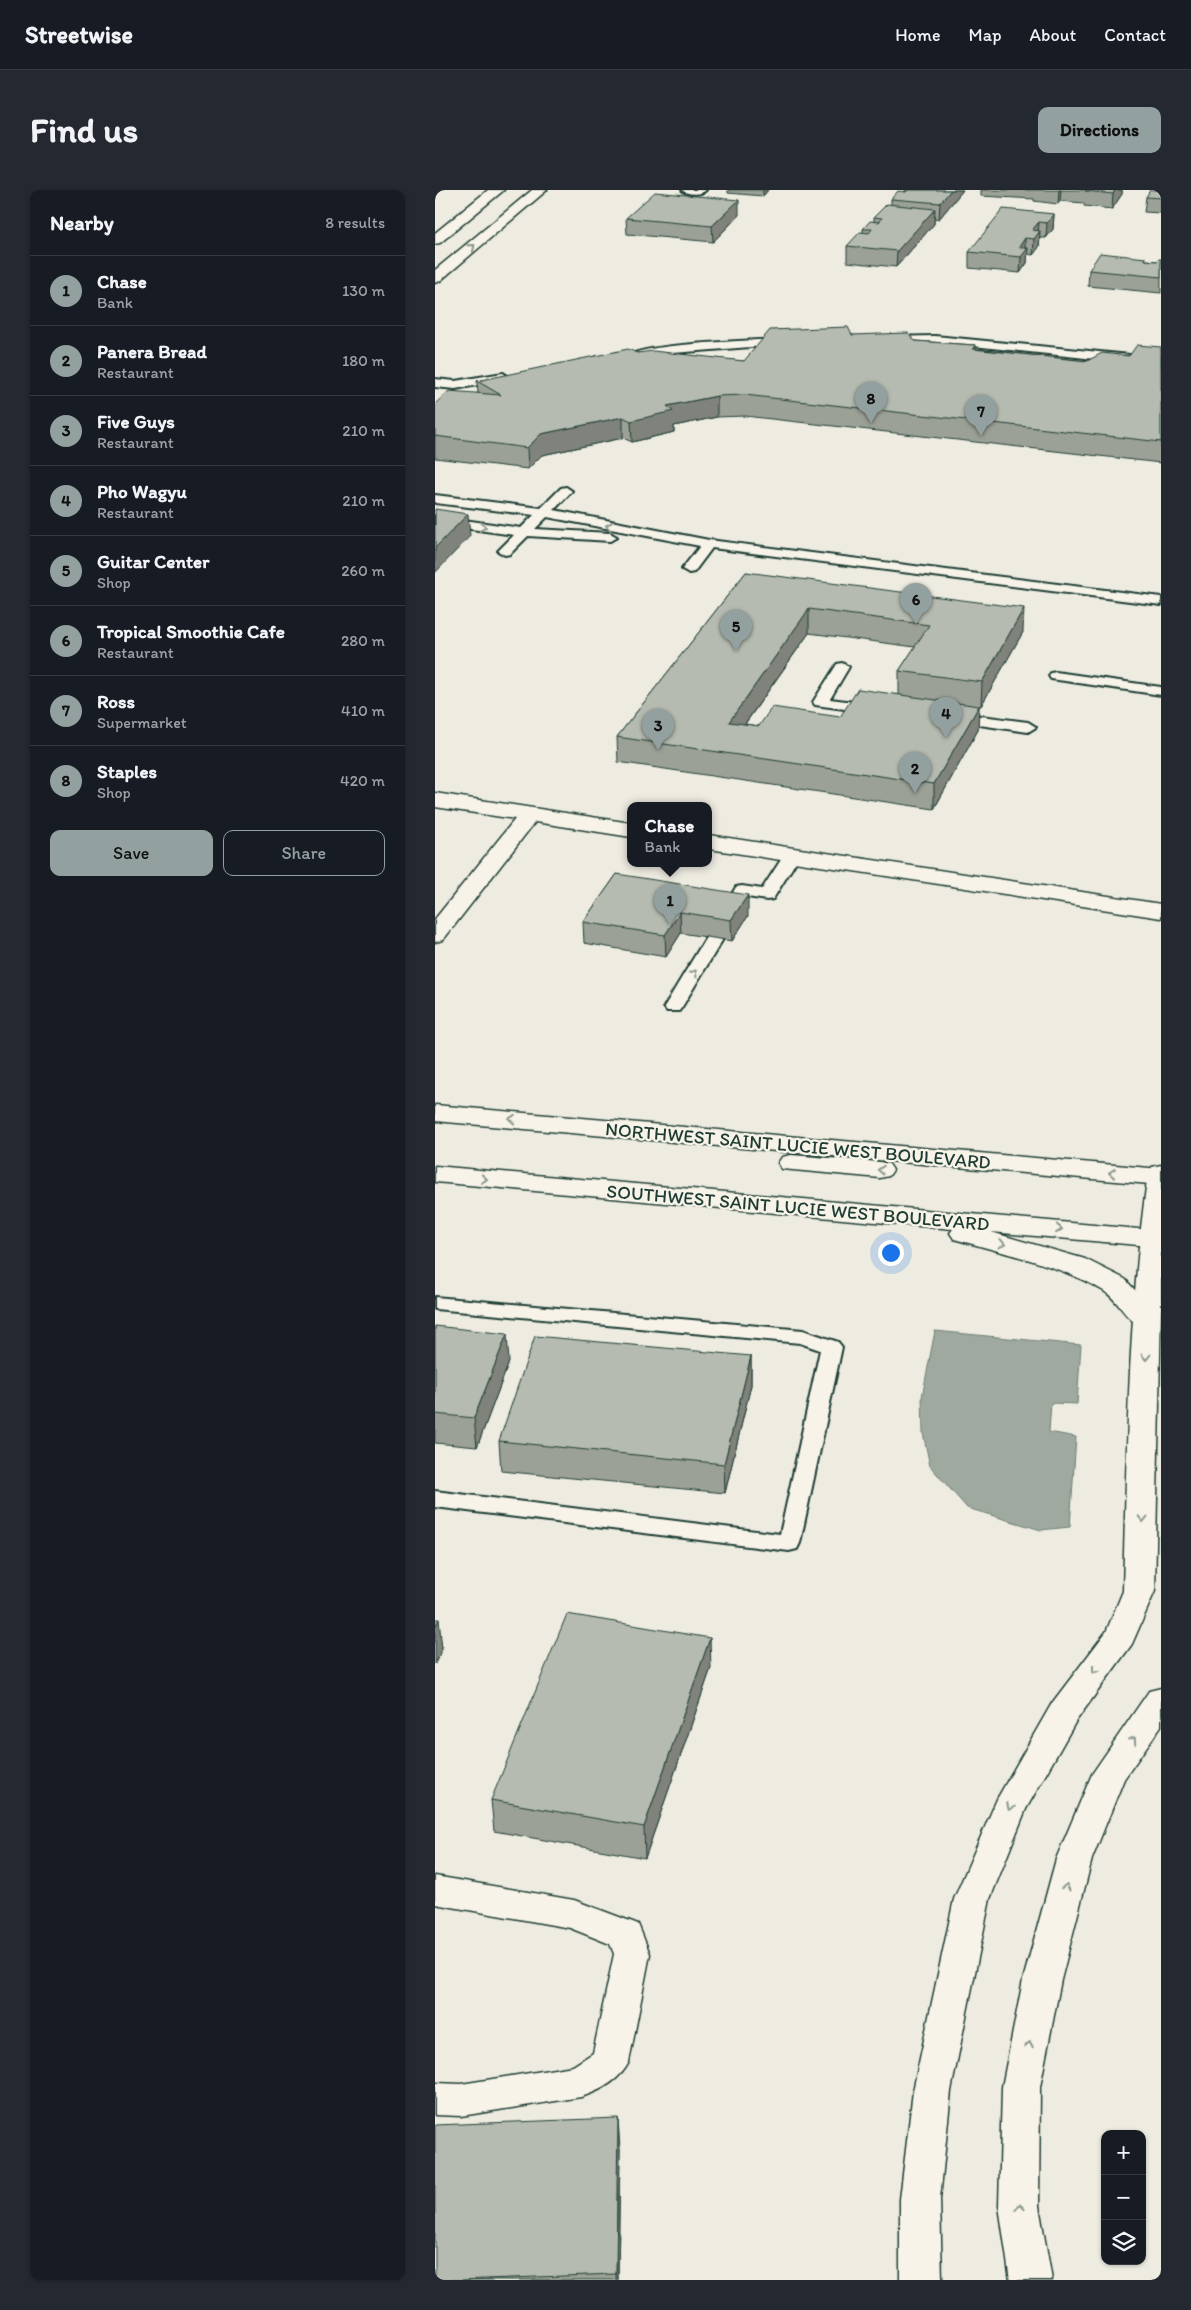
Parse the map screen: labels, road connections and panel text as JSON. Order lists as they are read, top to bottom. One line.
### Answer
{"streets":{"street":["NORTHWEST SAINT LUCIE WEST BOULEVARD","SOUTHWEST SAINT LUCIE WEST BOULEVARD"]},"page":{"header":"Streetwise","nav":["Home","Map","About","Contact"],"buttons":["Directions",["Save","Share"]],"title":"Find us","heading":["Nearby","8 results"],"list":[{"mark":"1","name":"Chase","note":"Bank","value":"130 m"},{"mark":"2","name":"Panera Bread","note":"Restaurant","value":"180 m"},{"mark":"3","name":"Five Guys","note":"Restaurant","value":"210 m"},{"mark":"4","name":"Pho Wagyu","note":"Restaurant","value":"210 m"},{"mark":"5","name":"Guitar Center","note":"Shop","value":"260 m"},{"mark":"6","name":"Tropical Smoothie Cafe","note":"Restaurant","value":"280 m"},{"mark":"7","name":"Ross","note":"Supermarket","value":"410 m"},{"mark":"8","name":"Staples","note":"Shop","value":"420 m"}],"pins":["8","7","6","5","4","3","2","1"],"popup":["Chase","Bank"],"map_buttons":["+","−"]}}
